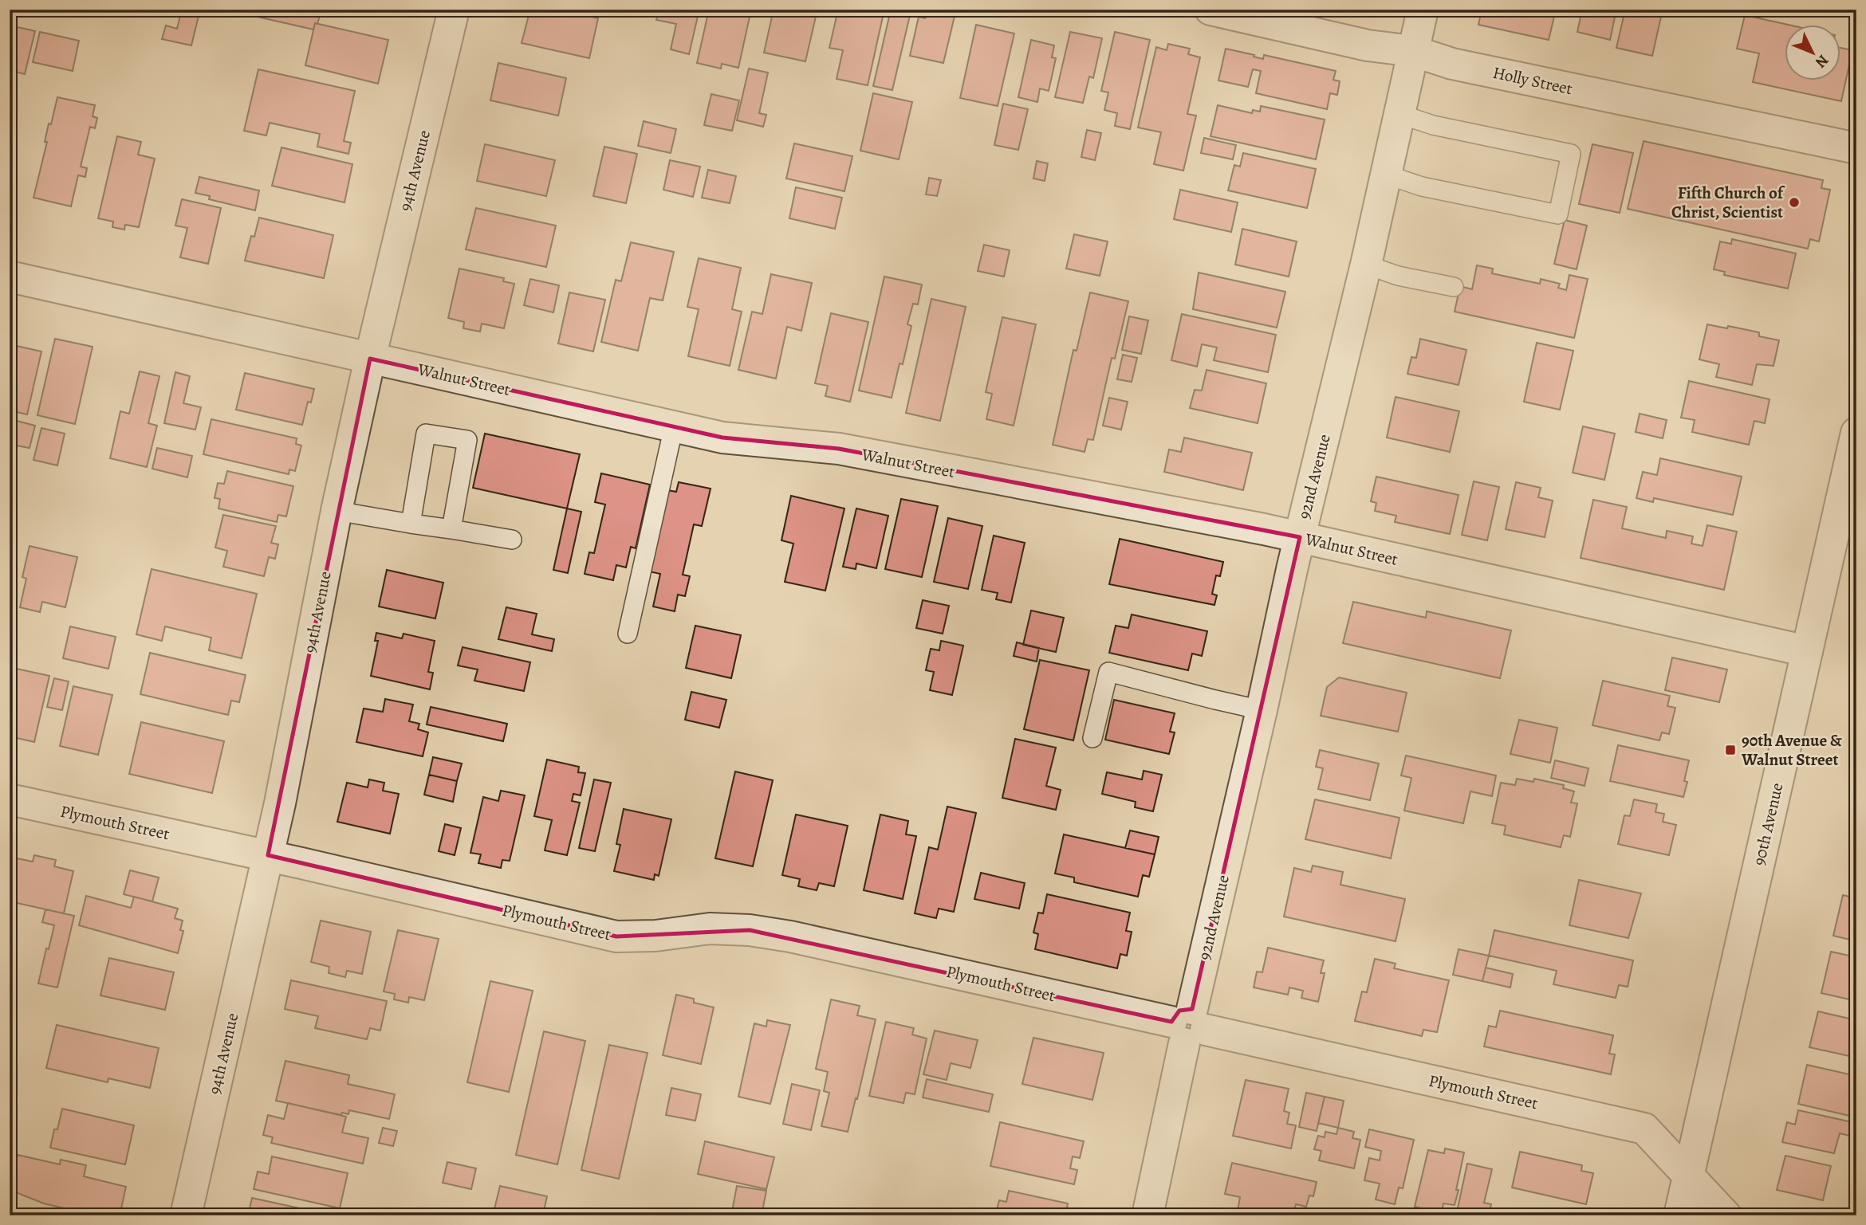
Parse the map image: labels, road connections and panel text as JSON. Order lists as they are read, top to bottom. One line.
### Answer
{"streets":{"street":["Holly Street","94th Avenue","Walnut Street","92nd Avenue","Plymouth Street","90th Avenue"]},"crossings":[["Holly Street","92nd Avenue"],["94th Avenue","Walnut Street"],["94th Avenue","Plymouth Street"],["Walnut Street","92nd Avenue"],["Walnut Street","90th Avenue"],["92nd Avenue","Plymouth Street"],["Plymouth Street","90th Avenue"]],"places":{"other":["Fifth Church of Christ, Scientist"],"transit":["90th Avenue & Walnut Street"]},"north":"bottom right"}
